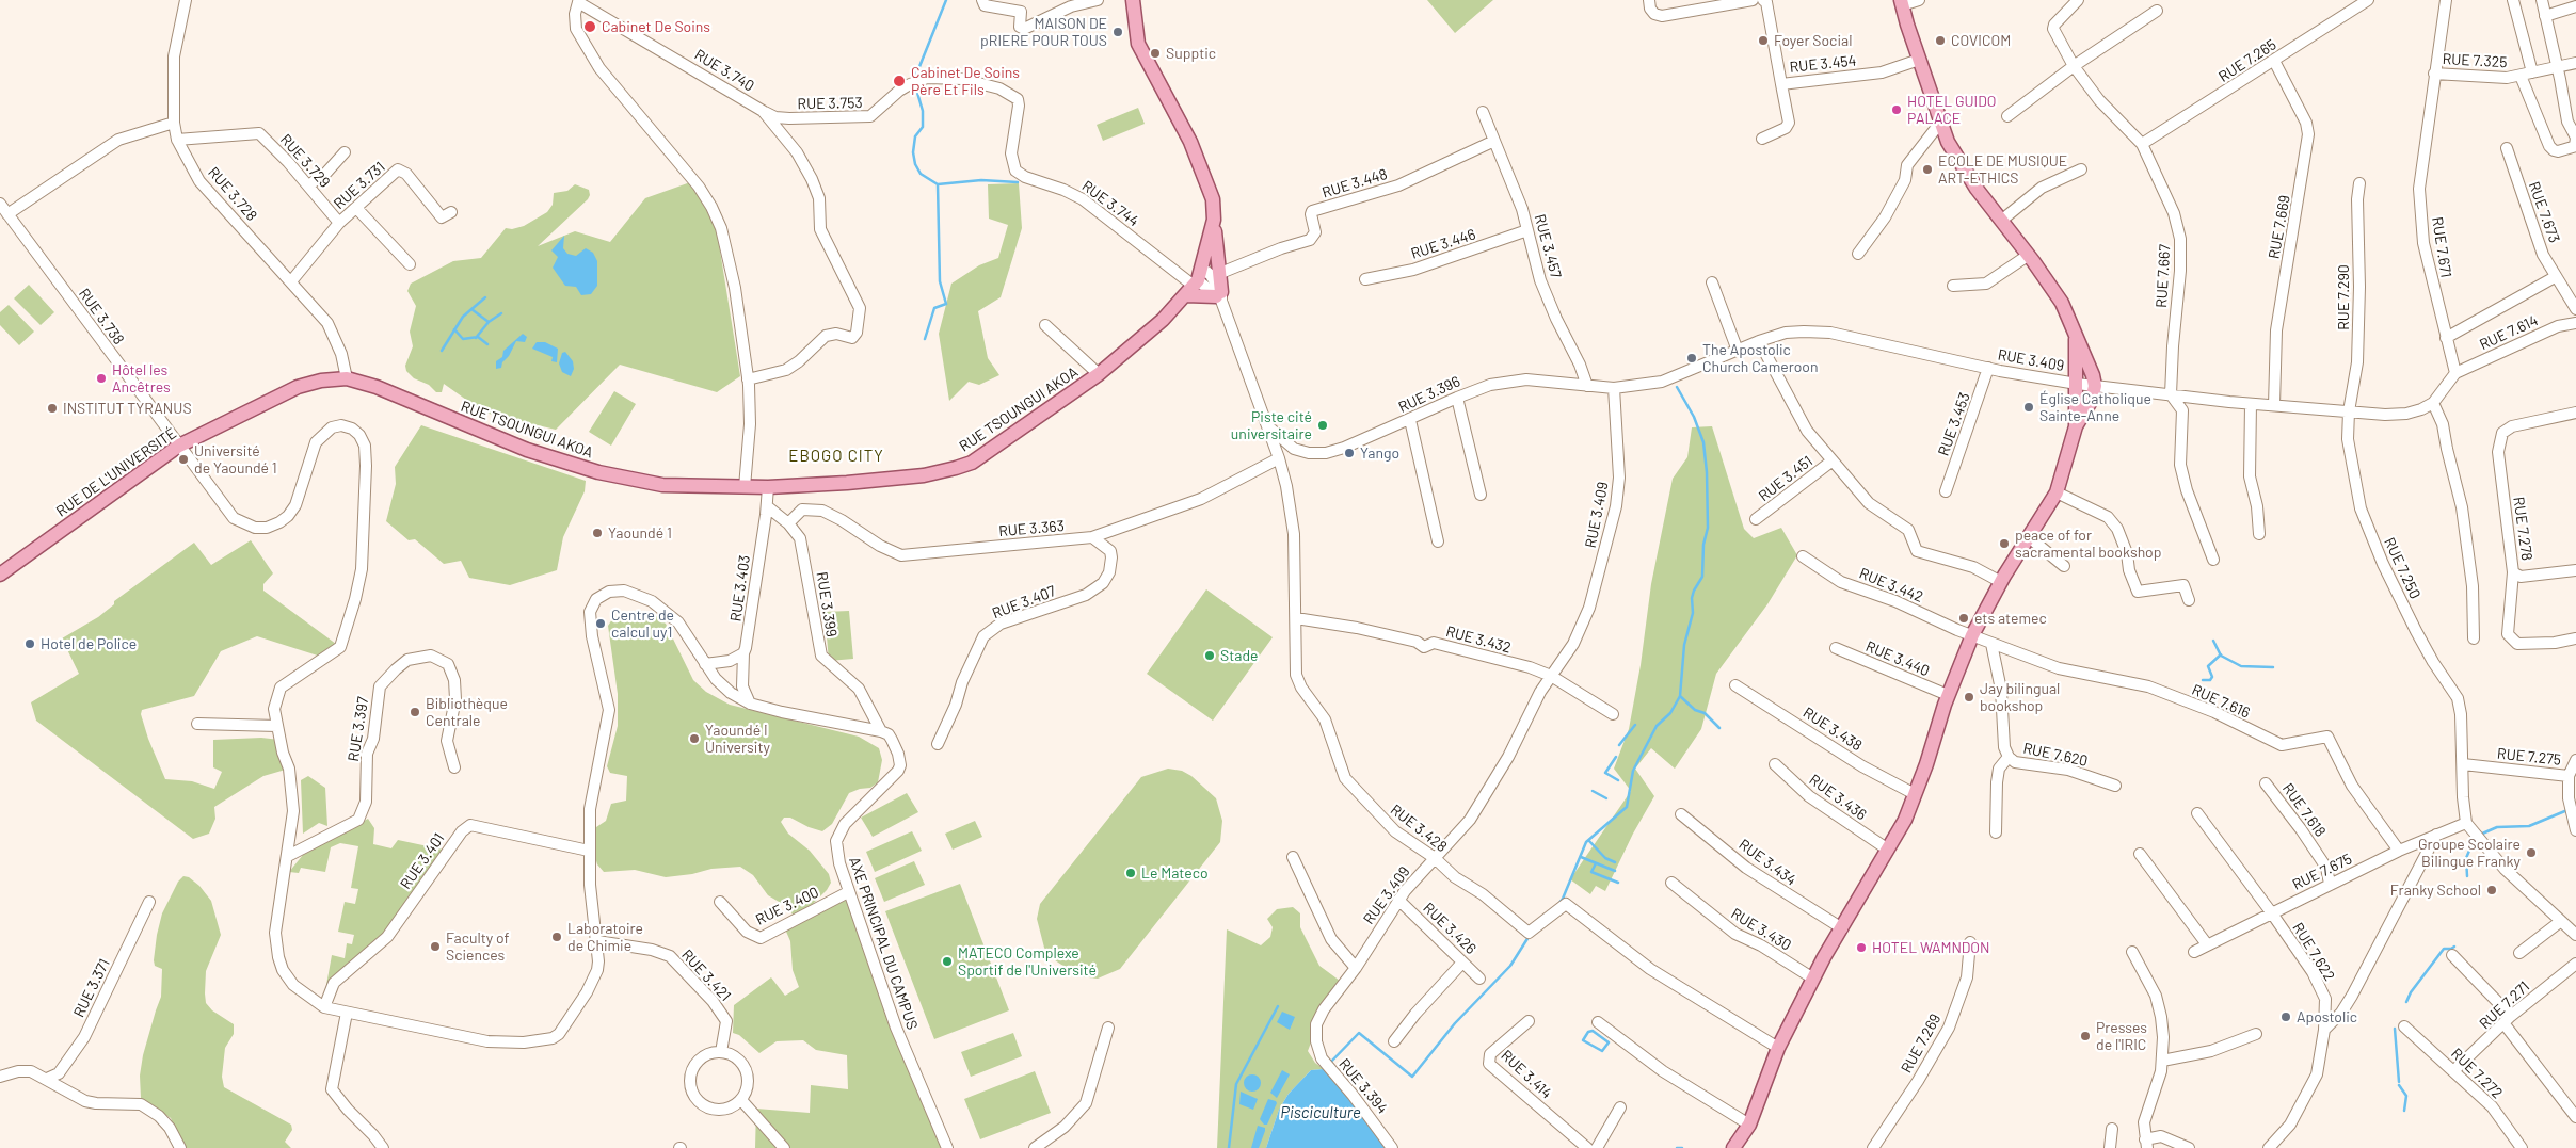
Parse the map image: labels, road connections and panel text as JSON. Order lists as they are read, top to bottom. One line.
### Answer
{"streets":{"main road":["RUE TSOUNGUI AKOA","RUE DE L'UNIVERSITÉ"],"street":["RUE 7.265","RUE 7.325","RUE 3.454","RUE 3.740","RUE 3.753","RUE 3.729","RUE 3.448","RUE 3.731","RUE 3.728","RUE 3.744","RUE 7.673","RUE 7.669","RUE 3.446","RUE 3.457","RUE 7.671","RUE 7.667","RUE 7.290","RUE 3.738","RUE 7.614","RUE 3.409","RUE 3.396","RUE 3.453","RUE 3.451","RUE 3.363","RUE 7.278","RUE 7.250","RUE 3.442","RUE 3.403","RUE 3.407","RUE 3.399","RUE 3.432","RUE 3.440","RUE 7.616","RUE 3.397","RUE 3.438","RUE 7.620","RUE 7.275","RUE 3.436","RUE 7.618","RUE 3.428","RUE 3.401","RUE 3.434","RUE 7.675","RUE 3.400","RUE 3.426","RUE 3.430","AXE PRINCIPAL DU CAMPUS","RUE 7.622","RUE 3.421","RUE 3.371","RUE 7.271","RUE 7.269","RUE 7.272","RUE 3.414","RUE 3.394"]},"crossings":[["RUE 7.265","RUE 7.669"],["RUE 7.265","RUE 7.667"],["RUE 7.325","RUE 7.671"],["RUE 3.740","RUE 3.753"],["RUE 3.740","RUE TSOUNGUI AKOA"],["RUE 3.753","RUE 3.744"],["RUE 3.729","RUE 3.731"],["RUE 3.729","RUE 3.728"],["RUE 3.448","RUE 3.457"],["RUE 3.731","RUE 3.728"],["RUE 3.728","RUE TSOUNGUI AKOA"],["RUE 3.728","RUE DE L'UNIVERSITÉ"],["RUE 3.744","RUE TSOUNGUI AKOA"],["RUE 3.446","RUE 3.457"],["RUE 3.457","RUE 3.396"],["RUE 7.671","RUE 7.614"],["RUE 7.290","RUE 7.250"],["RUE 3.738","RUE DE L'UNIVERSITÉ"],["RUE 3.409","RUE 3.396"],["RUE 3.409","RUE 3.453"],["RUE 3.409","RUE 3.432"],["RUE 3.409","RUE 3.428"],["RUE 3.409","RUE 3.426"],["RUE 3.409","RUE 3.394"],["RUE 3.396","RUE 3.428"],["RUE TSOUNGUI AKOA","RUE DE L'UNIVERSITÉ"],["RUE TSOUNGUI AKOA","RUE 3.403"],["RUE 3.363","RUE 3.407"],["RUE 3.363","RUE 3.399"],["RUE 3.363","RUE 3.428"],["RUE 7.250","RUE 7.275"],["RUE 7.250","RUE 7.675"],["RUE 3.442","RUE 7.616"],["RUE 3.403","RUE 3.399"],["RUE 3.399","AXE PRINCIPAL DU CAMPUS"],["RUE 3.432","RUE 3.428"],["RUE 7.616","RUE 7.620"],["RUE 7.616","RUE 7.675"],["RUE 7.618","RUE 7.675"],["RUE 7.675","RUE 7.622"],["RUE 3.400","AXE PRINCIPAL DU CAMPUS"],["RUE 7.271","RUE 7.272"]],"districts":["EBOGO CITY"],"water":["Pisciculture"],"places":["Cabinet De Soins","MAISON DE pRIERE POUR TOUS","Foyer Social","COVICOM","Supptic","Cabinet De Soins Père Et Fils","HOTEL GUIDO PALACE","ECOLE DE MUSIQUE ART-ETHICS","The Apostolic Church Cameroon","Hôtel les Ancêtres","Église Catholique Sainte-Anne","INSTITUT TYRANUS","Piste cité universitaire","Yango","Université de Yaoundé 1","Yaoundé 1","peace of for sacramental bookshop","ets atemec","Centre de calcul uy1","Hotel de Police","Stade","Jay bilingual bookshop","Bibliothèque Centrale","Yaoundé I University","Groupe Scolaire Bilingue Franky","Le Mateco","Franky School","Laboratoire de Chimie","Faculty of Sciences","HOTEL WAMNDON","MATECO Complexe Sportif de l'Université","Apostolic","Presses de l'IRIC"]}
